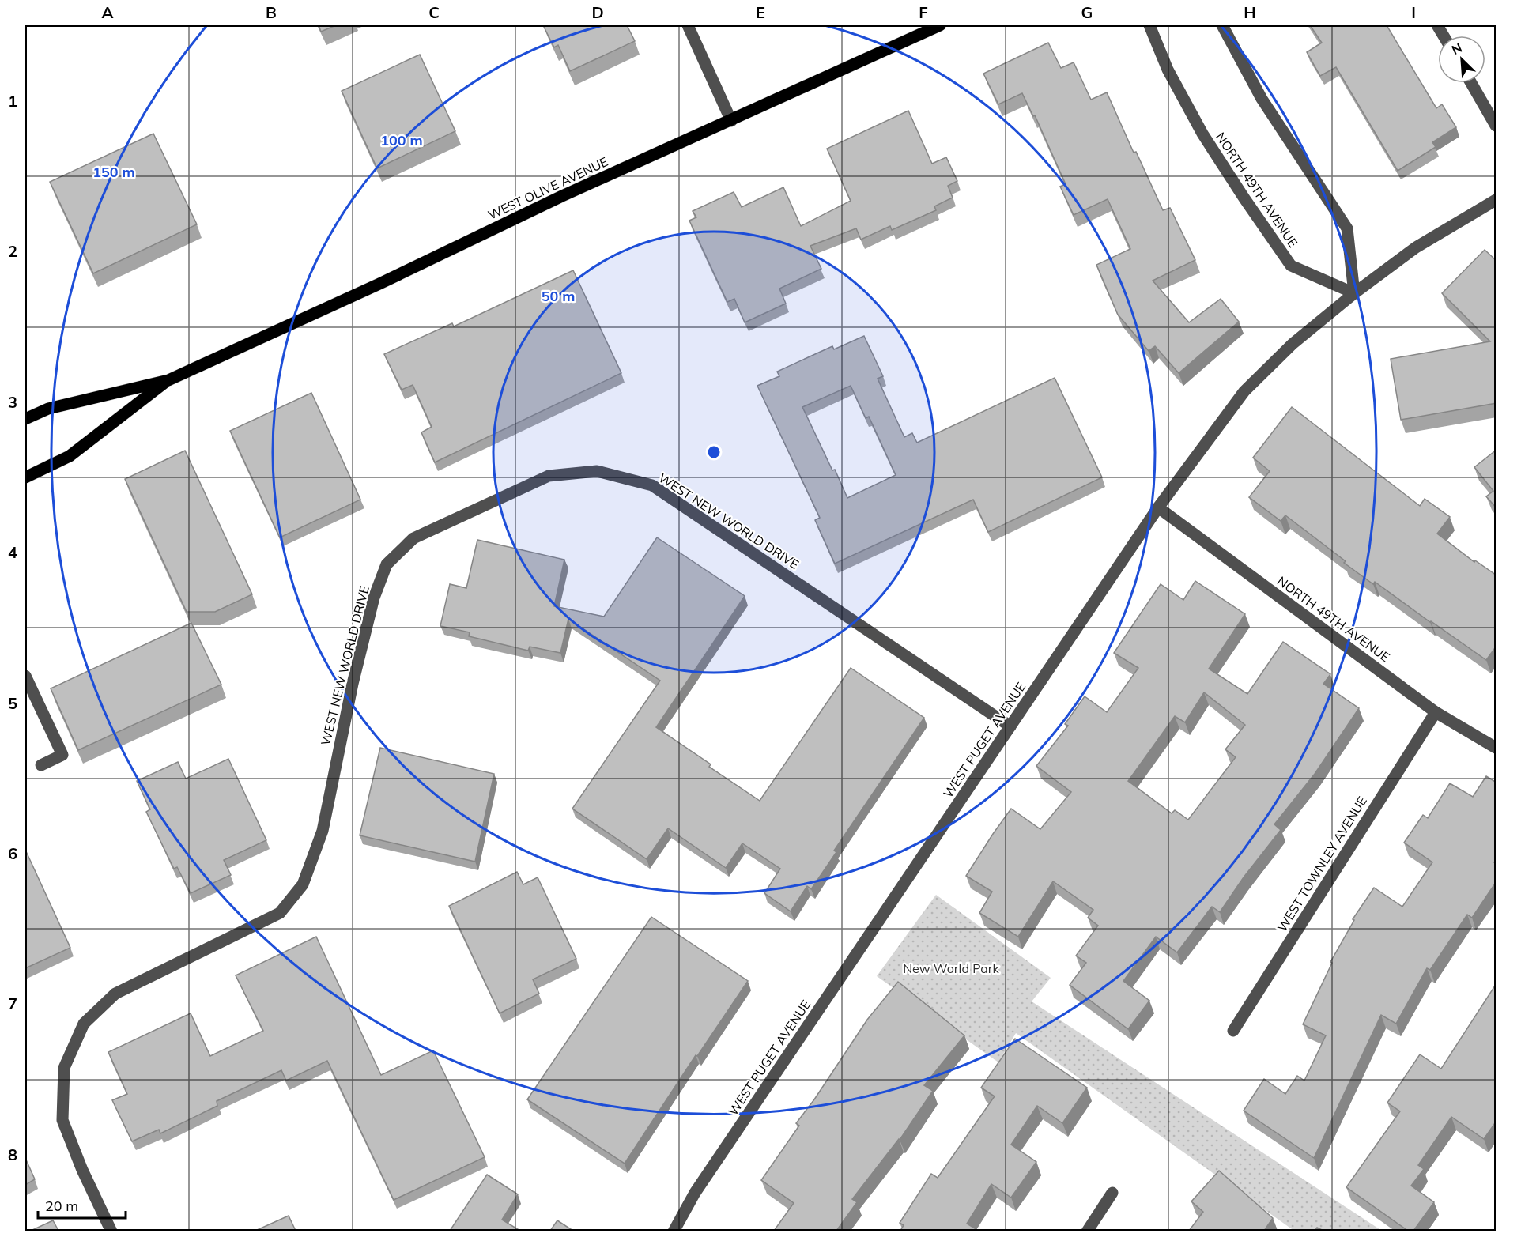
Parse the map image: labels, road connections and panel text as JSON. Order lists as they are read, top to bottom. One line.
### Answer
{"streets":{"main road":["WEST OLIVE AVENUE"],"street":["NORTH 49TH AVENUE","WEST NEW WORLD DRIVE","WEST PUGET AVENUE","WEST TOWNLEY AVENUE"]},"crossings":[["NORTH 49TH AVENUE","WEST PUGET AVENUE"],["NORTH 49TH AVENUE","WEST TOWNLEY AVENUE"],["WEST NEW WORLD DRIVE","WEST PUGET AVENUE"]],"parks":["New World Park"],"scale_bar":"20 m","north":"top left","grid":{"columns":["A","B","C","D","E","F","G","H","I"],"rows":["1","2","3","4","5","6","7","8"]},"rings":["100 m","150 m","50 m"]}
